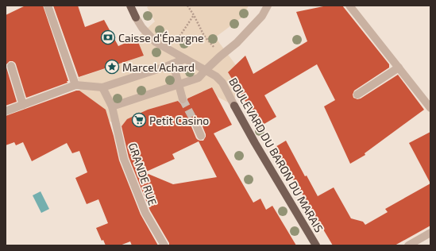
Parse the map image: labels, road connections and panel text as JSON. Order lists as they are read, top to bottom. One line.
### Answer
{"streets":{"main road":["BOULEVARD DU BARON DU MARAIS"],"street":["GRANDE RUE"]},"places":{"bank":["Caisse d'Épargne"],"place":["Marcel Achard"],"supermarket":["Petit Casino"]}}
